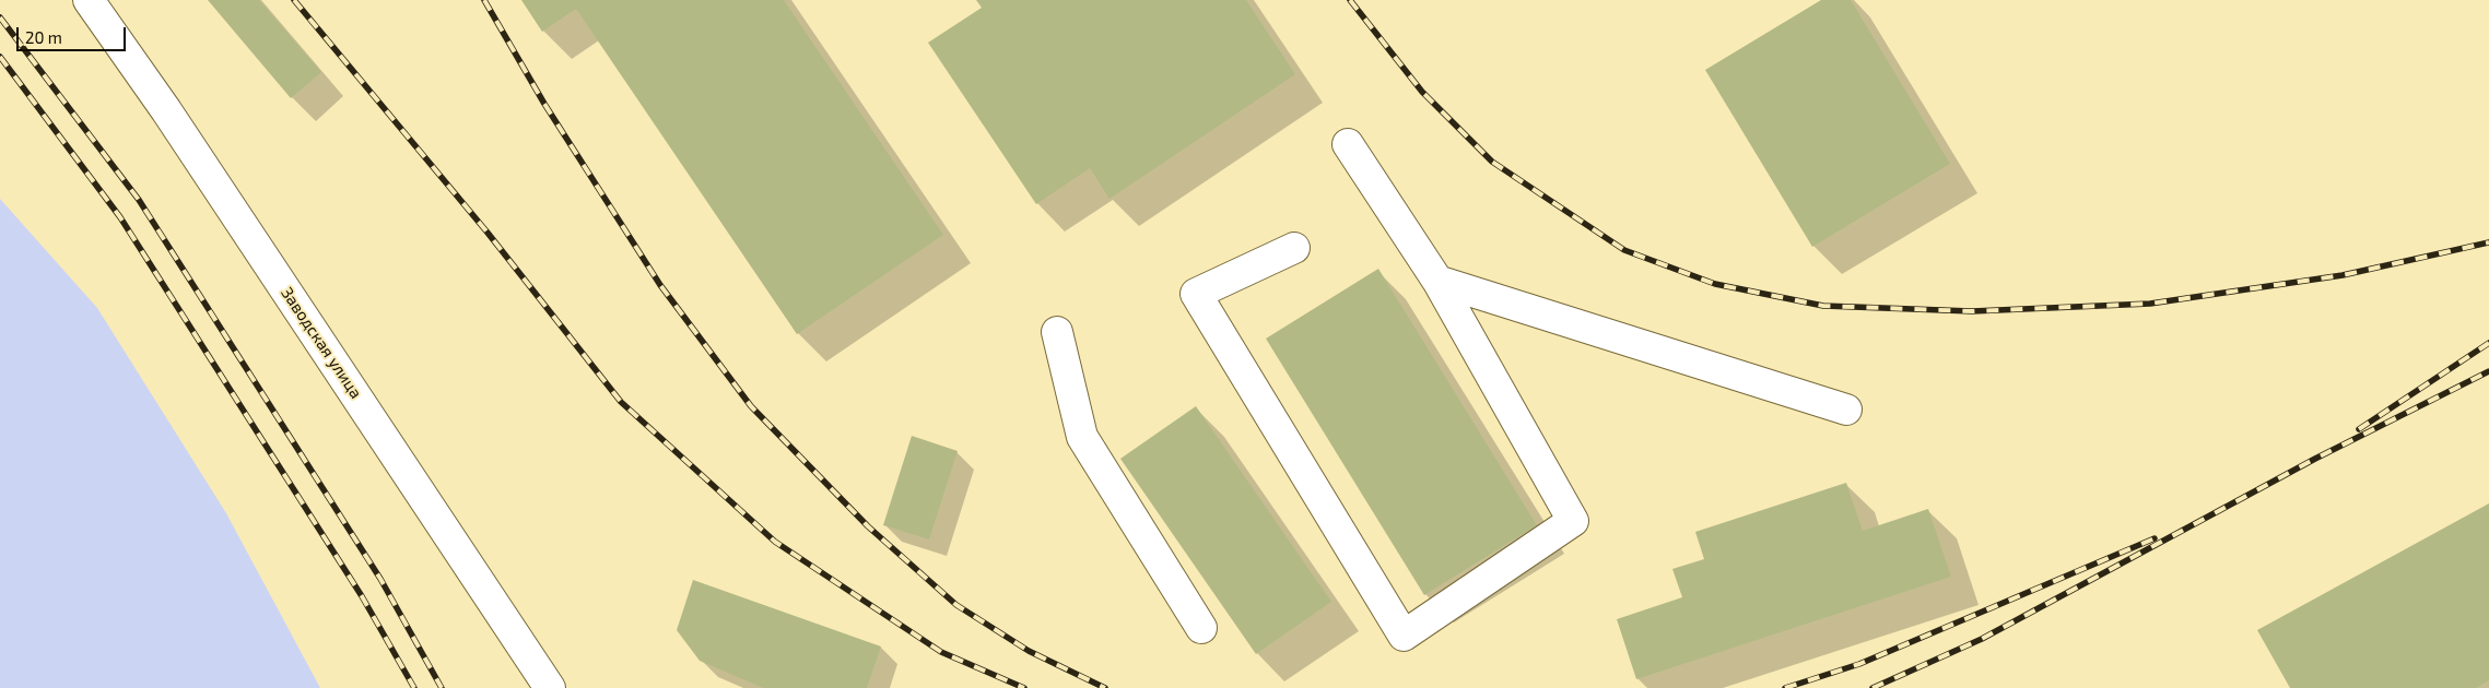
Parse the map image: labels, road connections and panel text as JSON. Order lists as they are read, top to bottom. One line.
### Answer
{"streets":{"main road":["Заводская улица"]},"scale_bar":"20 m"}
